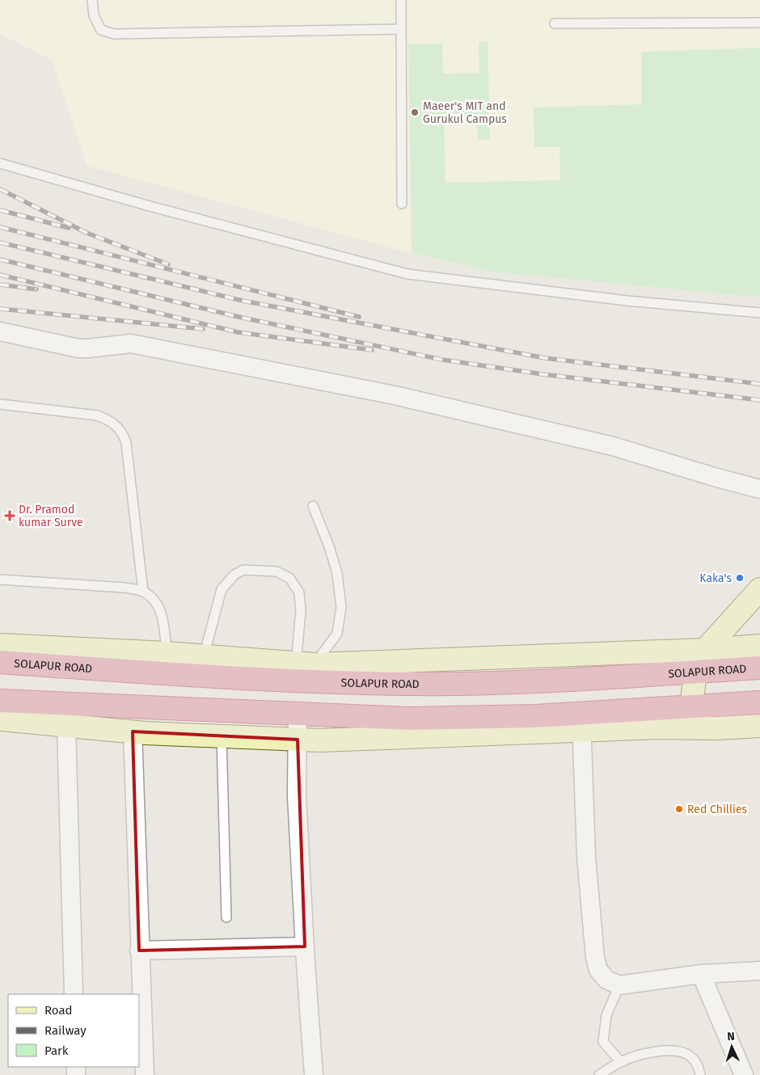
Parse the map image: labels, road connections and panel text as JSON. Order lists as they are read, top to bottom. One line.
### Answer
{"streets":{"highway":["SOLAPUR ROAD"]},"places":{"other":["Maeer's MIT and Gurukul Campus","Kaka's","Red Chillies"],"health":["Dr. Pramod kumar Surve"]},"legend":["Road","Railway","Park"],"north":"top"}
